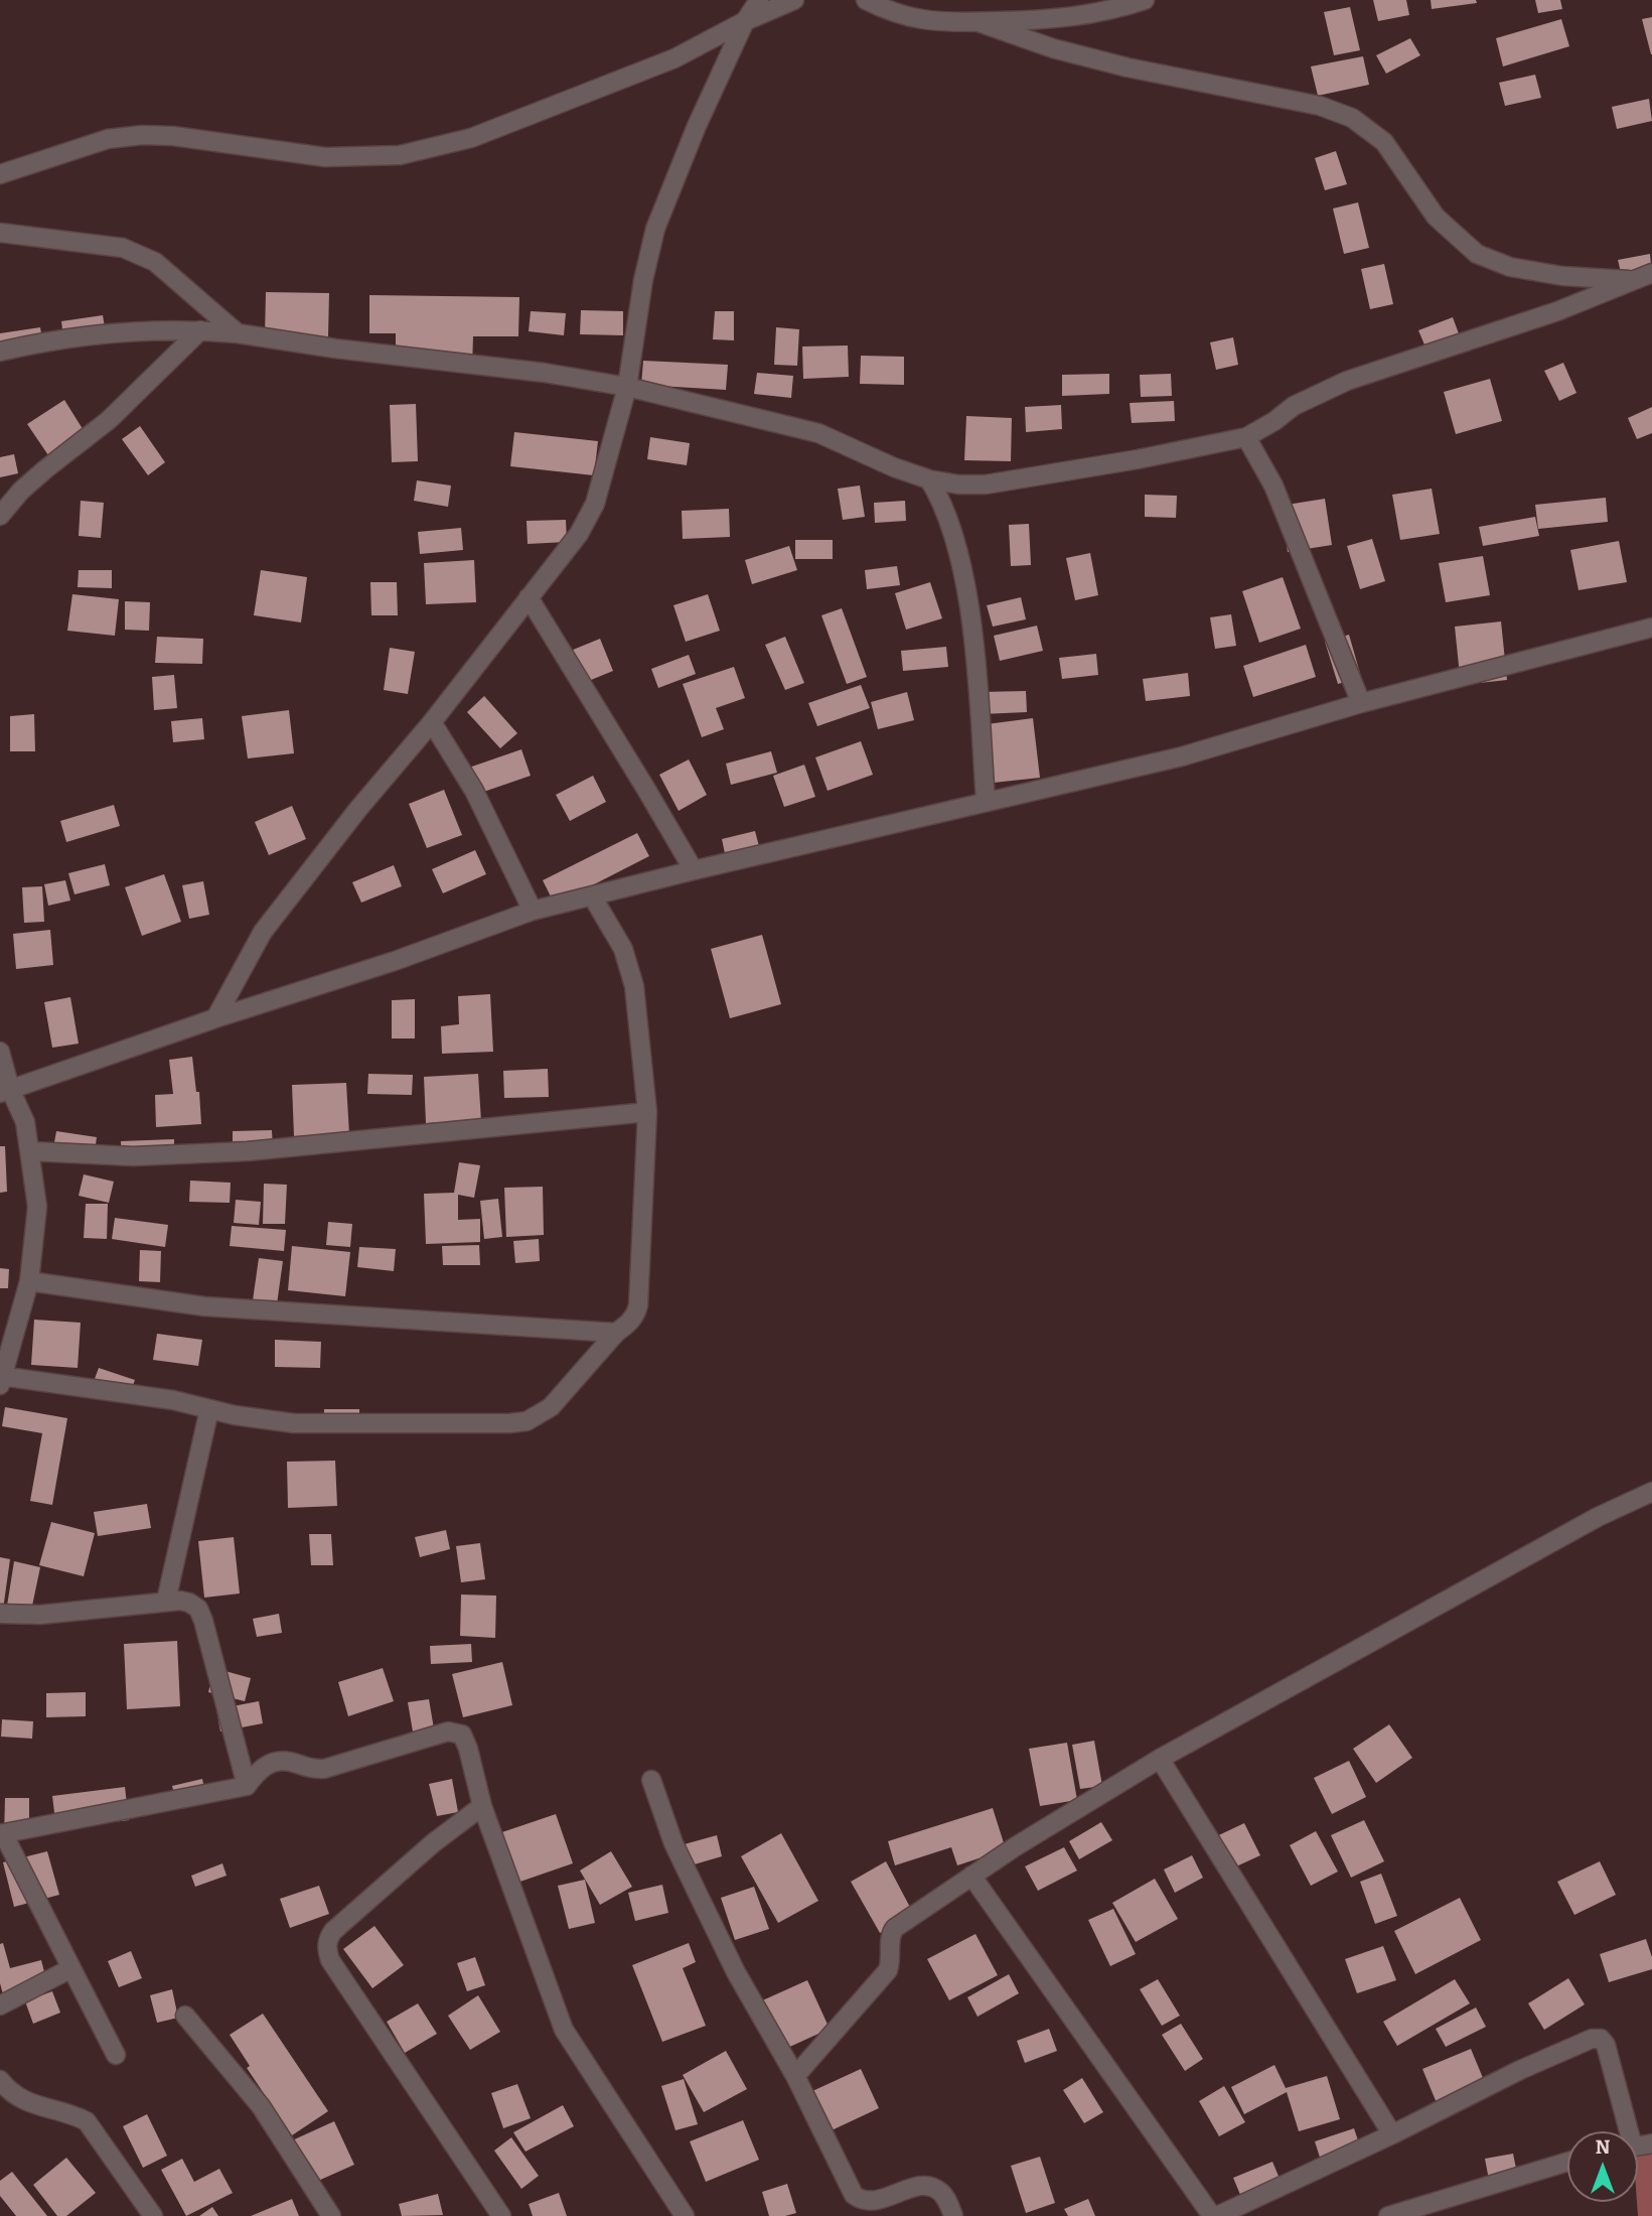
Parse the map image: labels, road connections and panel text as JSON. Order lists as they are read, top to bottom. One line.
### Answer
{"north":"top"}
